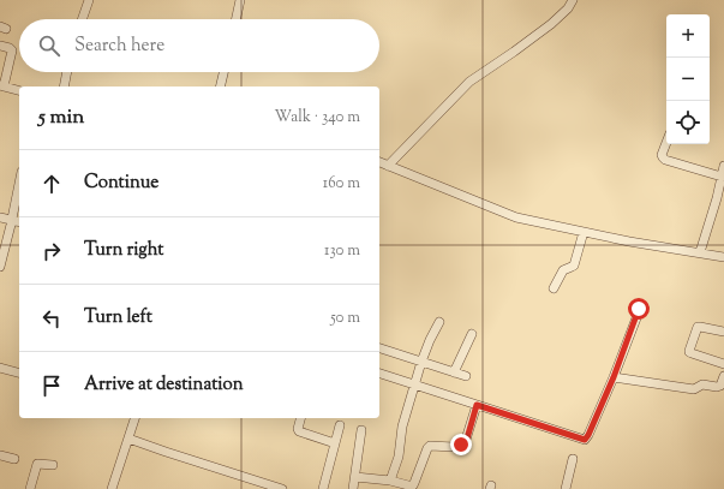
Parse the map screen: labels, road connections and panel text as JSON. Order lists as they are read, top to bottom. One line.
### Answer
{"page":{"map_buttons":["+","−"],"search":"Search here","heading":["5 min","Walk · 340 m"],"list":[["Continue","160 m"],["Turn right","130 m"],["Turn left","50 m"],"Arrive at destination"]}}
